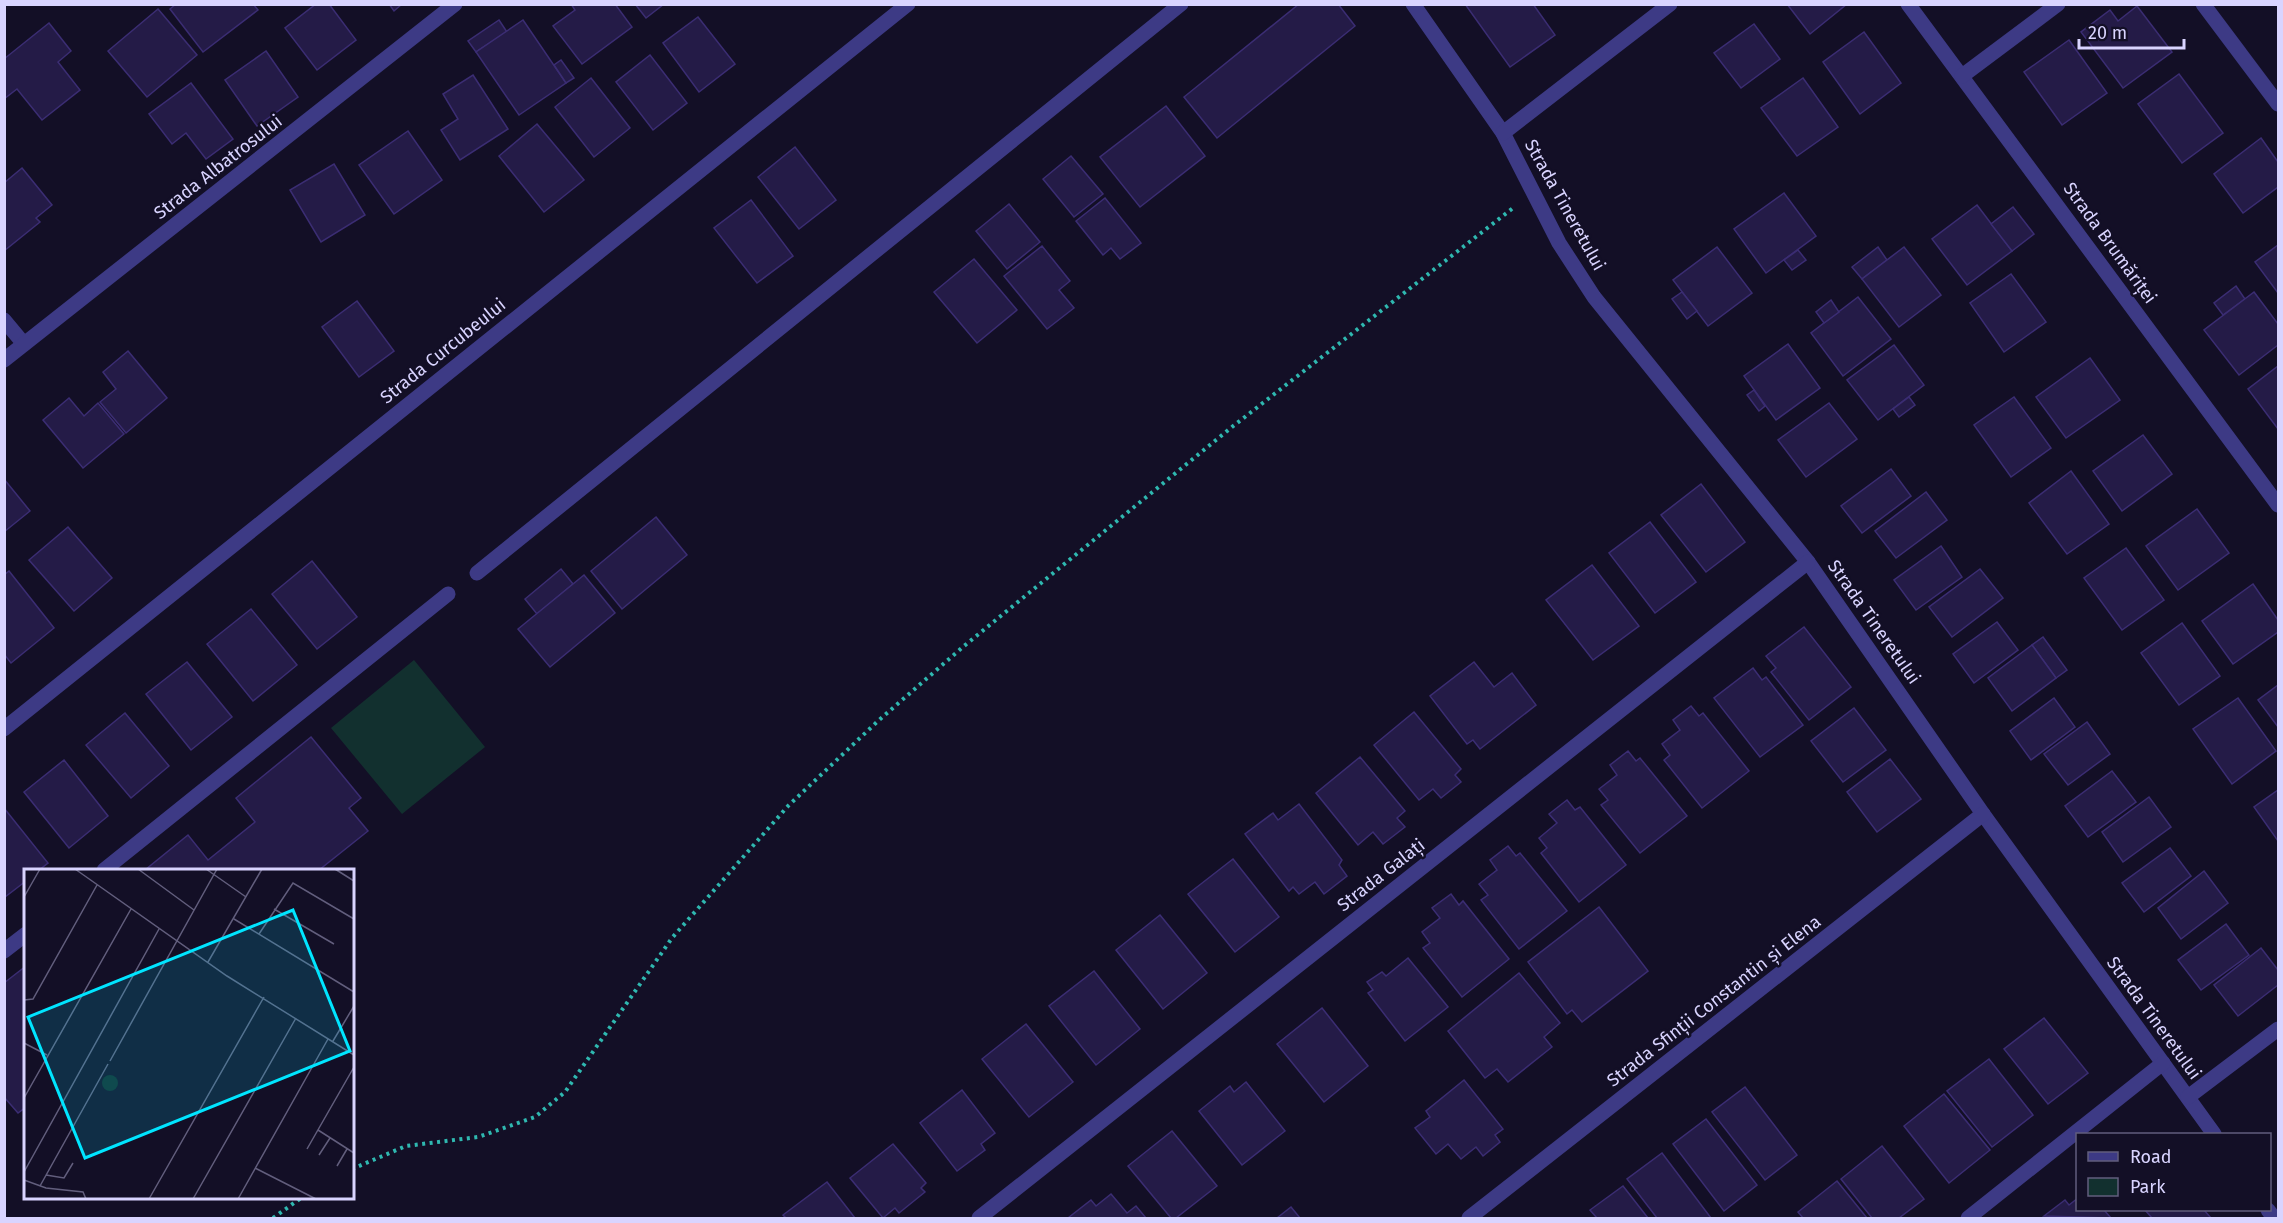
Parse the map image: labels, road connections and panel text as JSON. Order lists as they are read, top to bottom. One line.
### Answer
{"streets":{"street":["Strada Albatrosului","Strada Tineretului","Strada Brumăriței","Strada Curcubeului","Strada Galați","Strada Sfinții Constantin și Elena"]},"crossings":[["Strada Tineretului","Strada Galați"],["Strada Tineretului","Strada Sfinții Constantin și Elena"]],"legend":["Road","Park"],"scale_bar":"20 m"}
